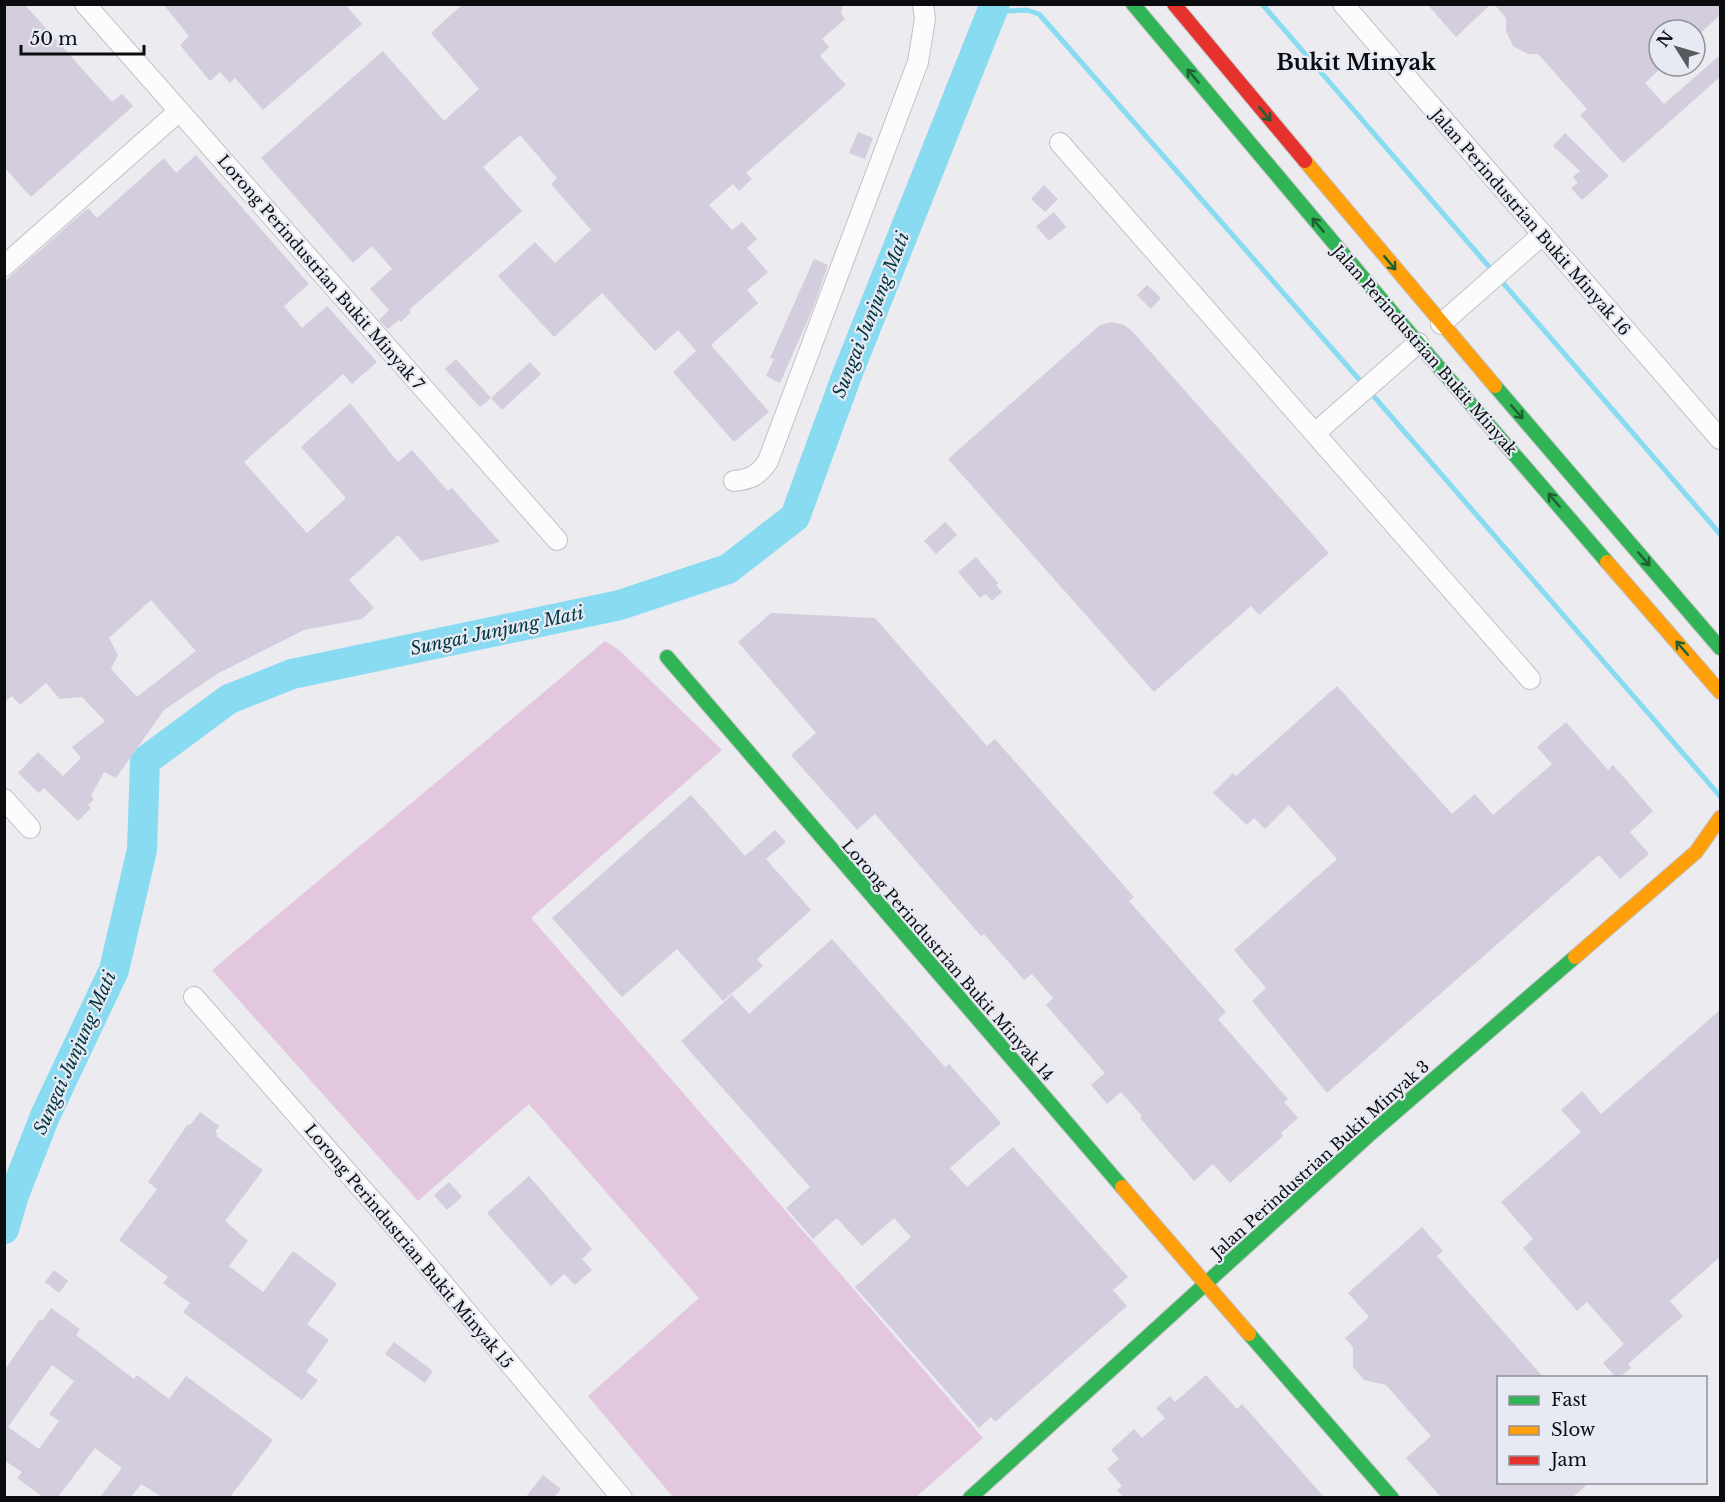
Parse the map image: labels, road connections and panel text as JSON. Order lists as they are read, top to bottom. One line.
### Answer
{"streets":{"street":["Jalan Perindustrian Bukit Minyak 16","Lorong Perindustrian Bukit Minyak 7","Jalan Perindustrian Bukit Minyak","Lorong Perindustrian Bukit Minyak 14","Jalan Perindustrian Bukit Minyak 3","Lorong Perindustrian Bukit Minyak 15"]},"crossings":[["Lorong Perindustrian Bukit Minyak 14","Jalan Perindustrian Bukit Minyak 3"]],"districts":["Bukit Minyak"],"water":["Sungai Junjung Mati"],"legend":["Fast","Slow","Jam"],"scale_bar":"50 m","north":"top left"}
